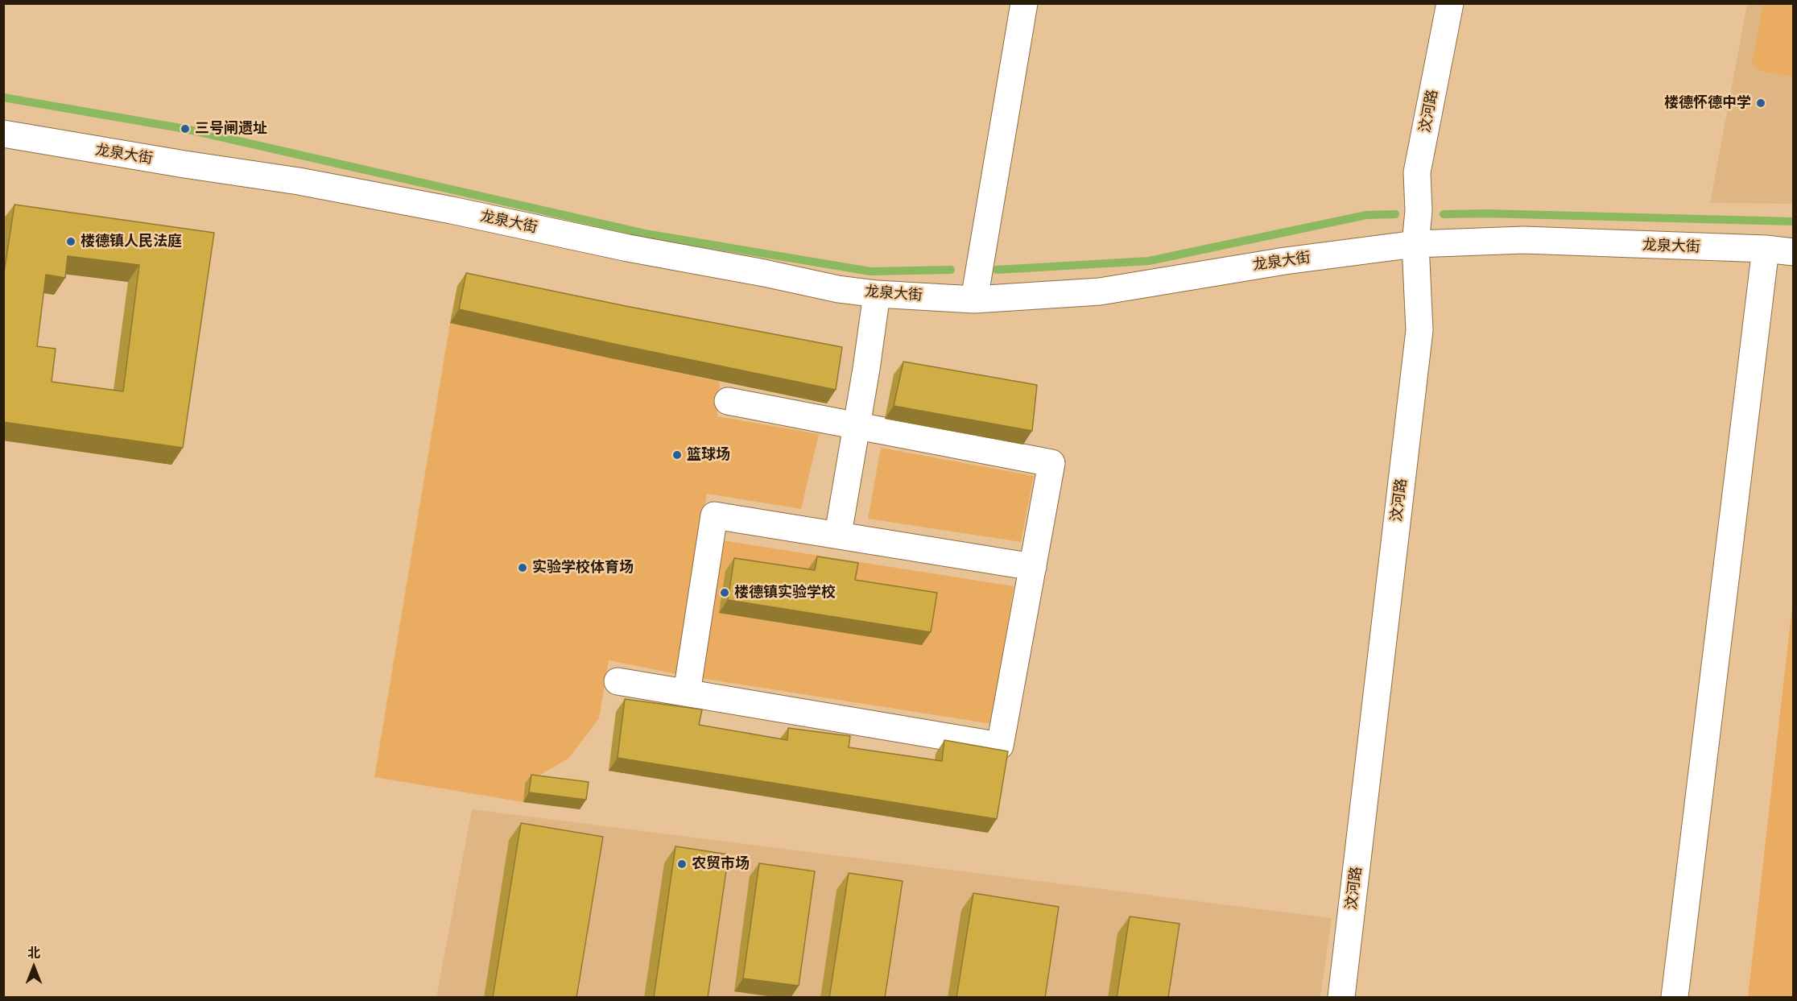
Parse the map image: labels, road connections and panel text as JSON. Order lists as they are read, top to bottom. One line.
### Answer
{"streets":{"street":["汶河路","龙泉大街"]},"crossings":[["汶河路","龙泉大街"]],"places":["楼德怀德中学","三号闸遗址","楼德镇人民法庭","篮球场","实验学校体育场","楼德镇实验学校","农贸市场"],"north":"top"}
